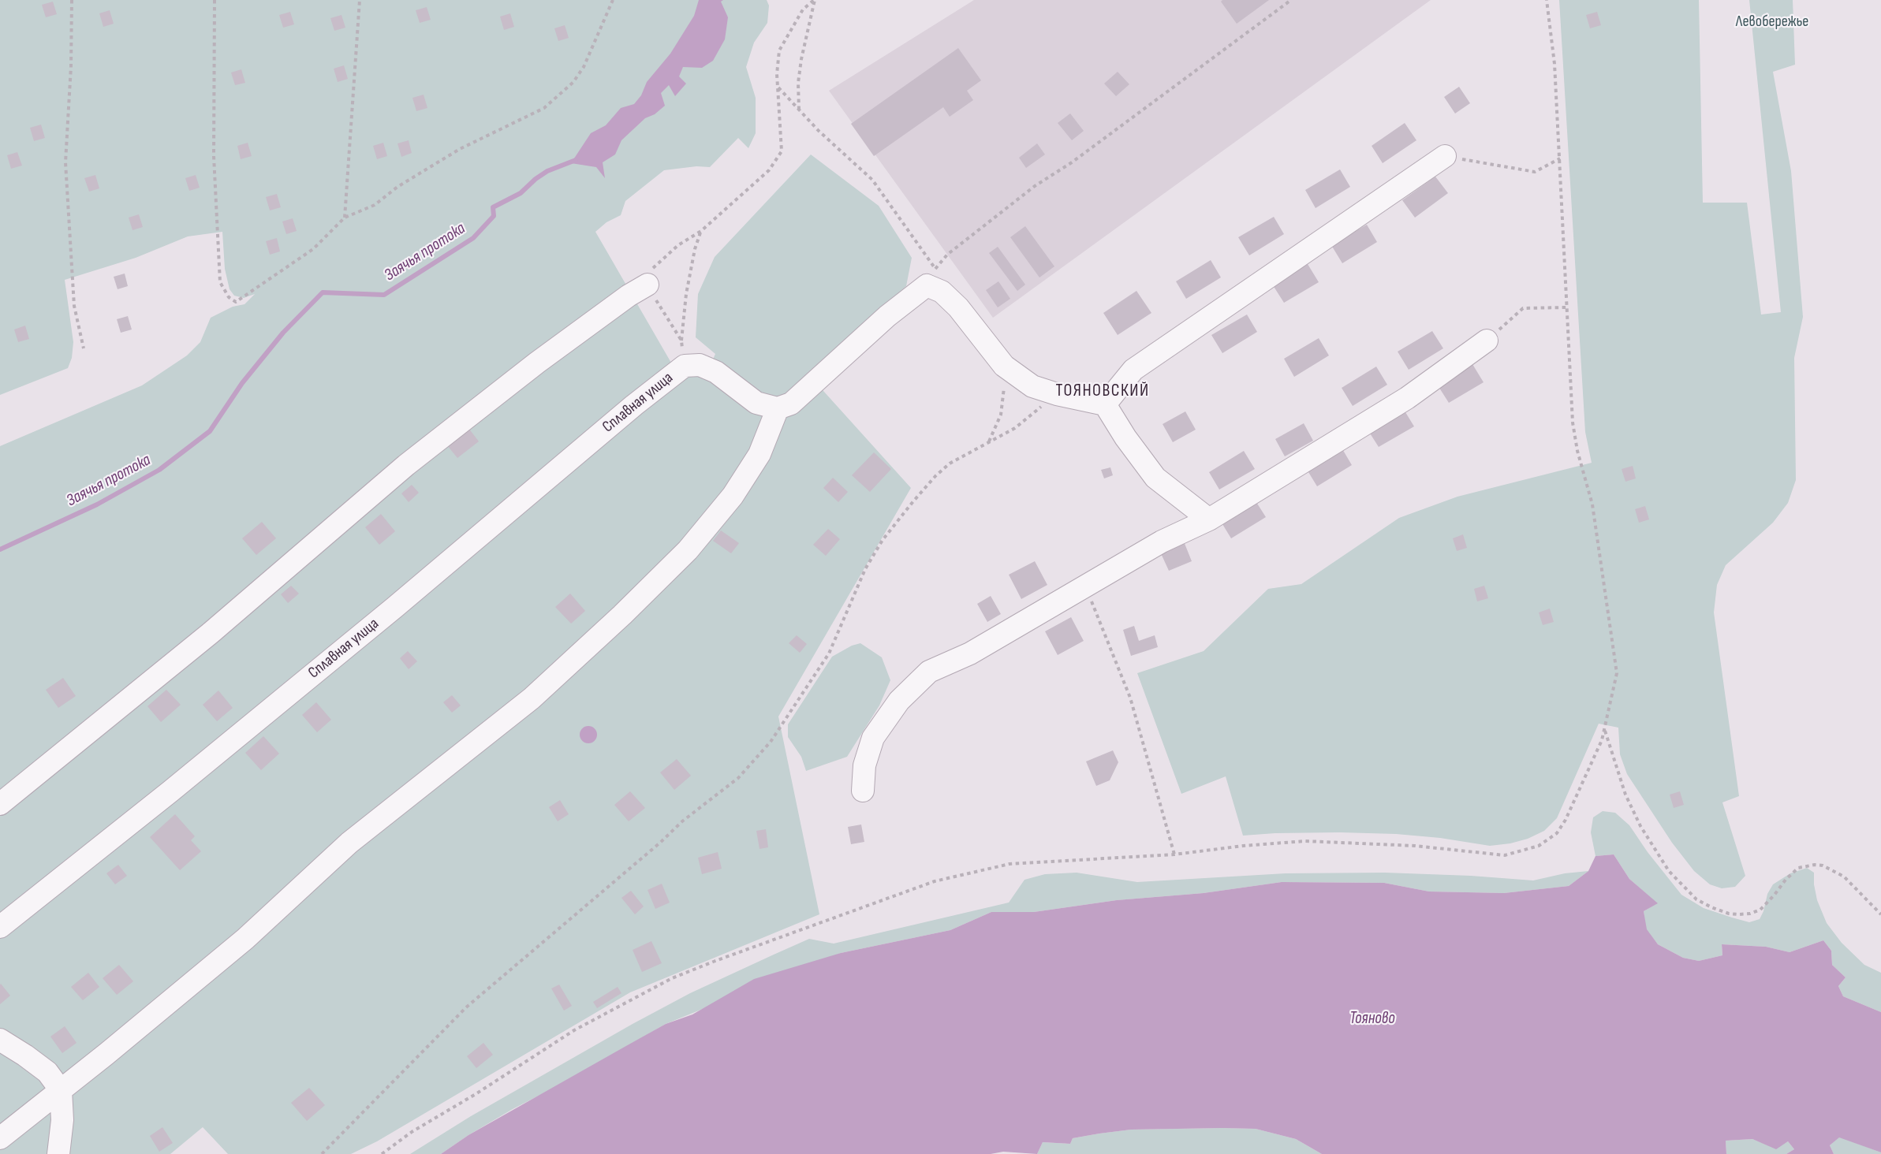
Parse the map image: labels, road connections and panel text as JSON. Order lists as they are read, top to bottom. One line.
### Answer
{"streets":{"street":["Сплавная улица"]},"districts":["ТОЯНОВСКИЙ"],"water":["Заячья протока","Тояново"],"parks":["Левобережье"]}
